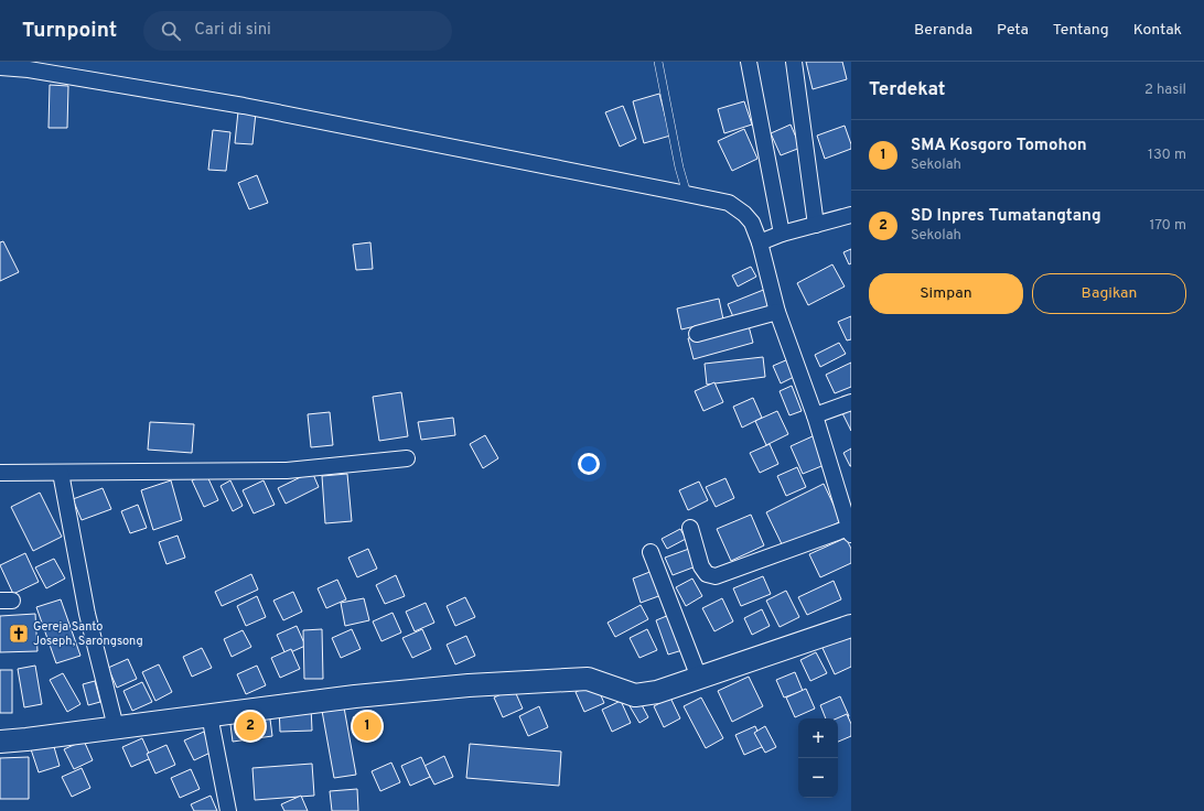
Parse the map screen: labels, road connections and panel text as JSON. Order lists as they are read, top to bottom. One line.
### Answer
{"places":{"church":["Gereja Santo Joseph, Sarongsong"]},"page":{"header":"Turnpoint","search":"Cari di sini","nav":["Beranda","Peta","Tentang","Kontak"],"heading":["Terdekat","2 hasil"],"list":[{"mark":"1","name":"SMA Kosgoro Tomohon","note":"Sekolah","value":"130 m"},{"mark":"2","name":"SD Inpres Tumatangtang","note":"Sekolah","value":"170 m"}],"buttons":["Simpan","Bagikan"],"pins":["1","2"],"map_buttons":["+","−"]}}
